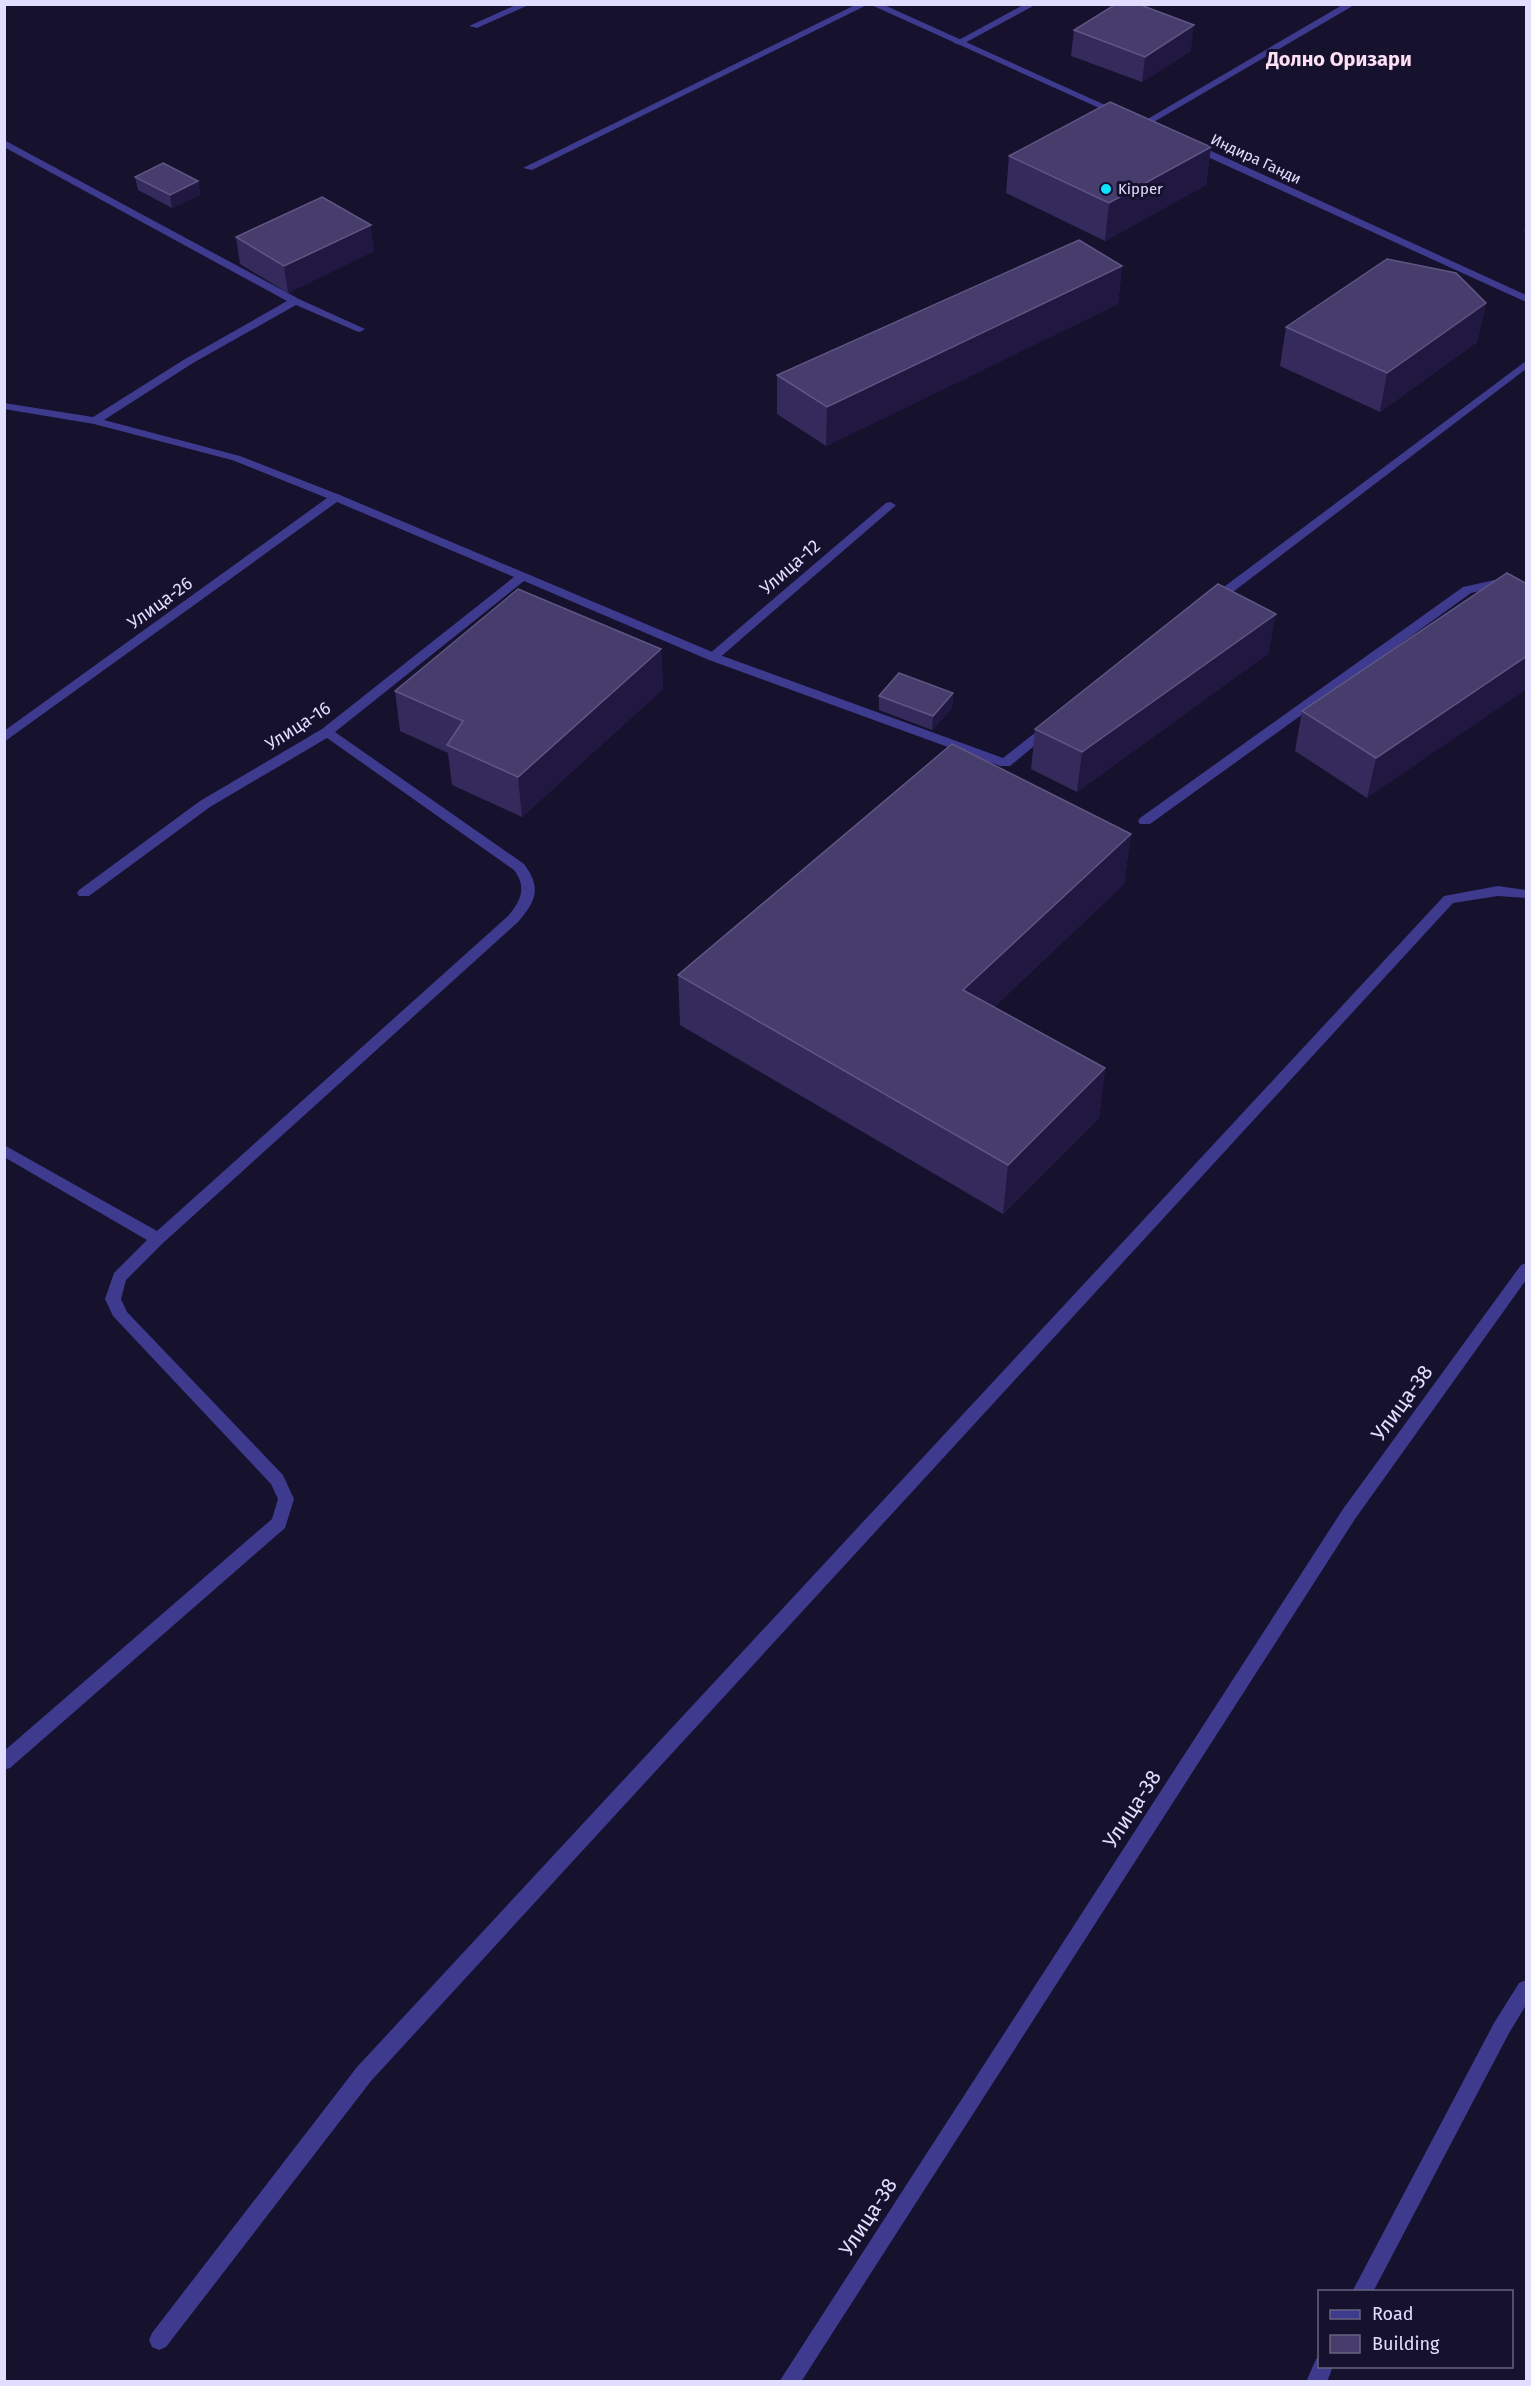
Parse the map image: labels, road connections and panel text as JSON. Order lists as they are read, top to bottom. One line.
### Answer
{"streets":{"street":["Индира Ганди","Улица-12","Улица-26","Улица-16","Улица-38"]},"districts":["Долно Оризари"],"places":["Kipper"],"legend":["Road","Building"]}
